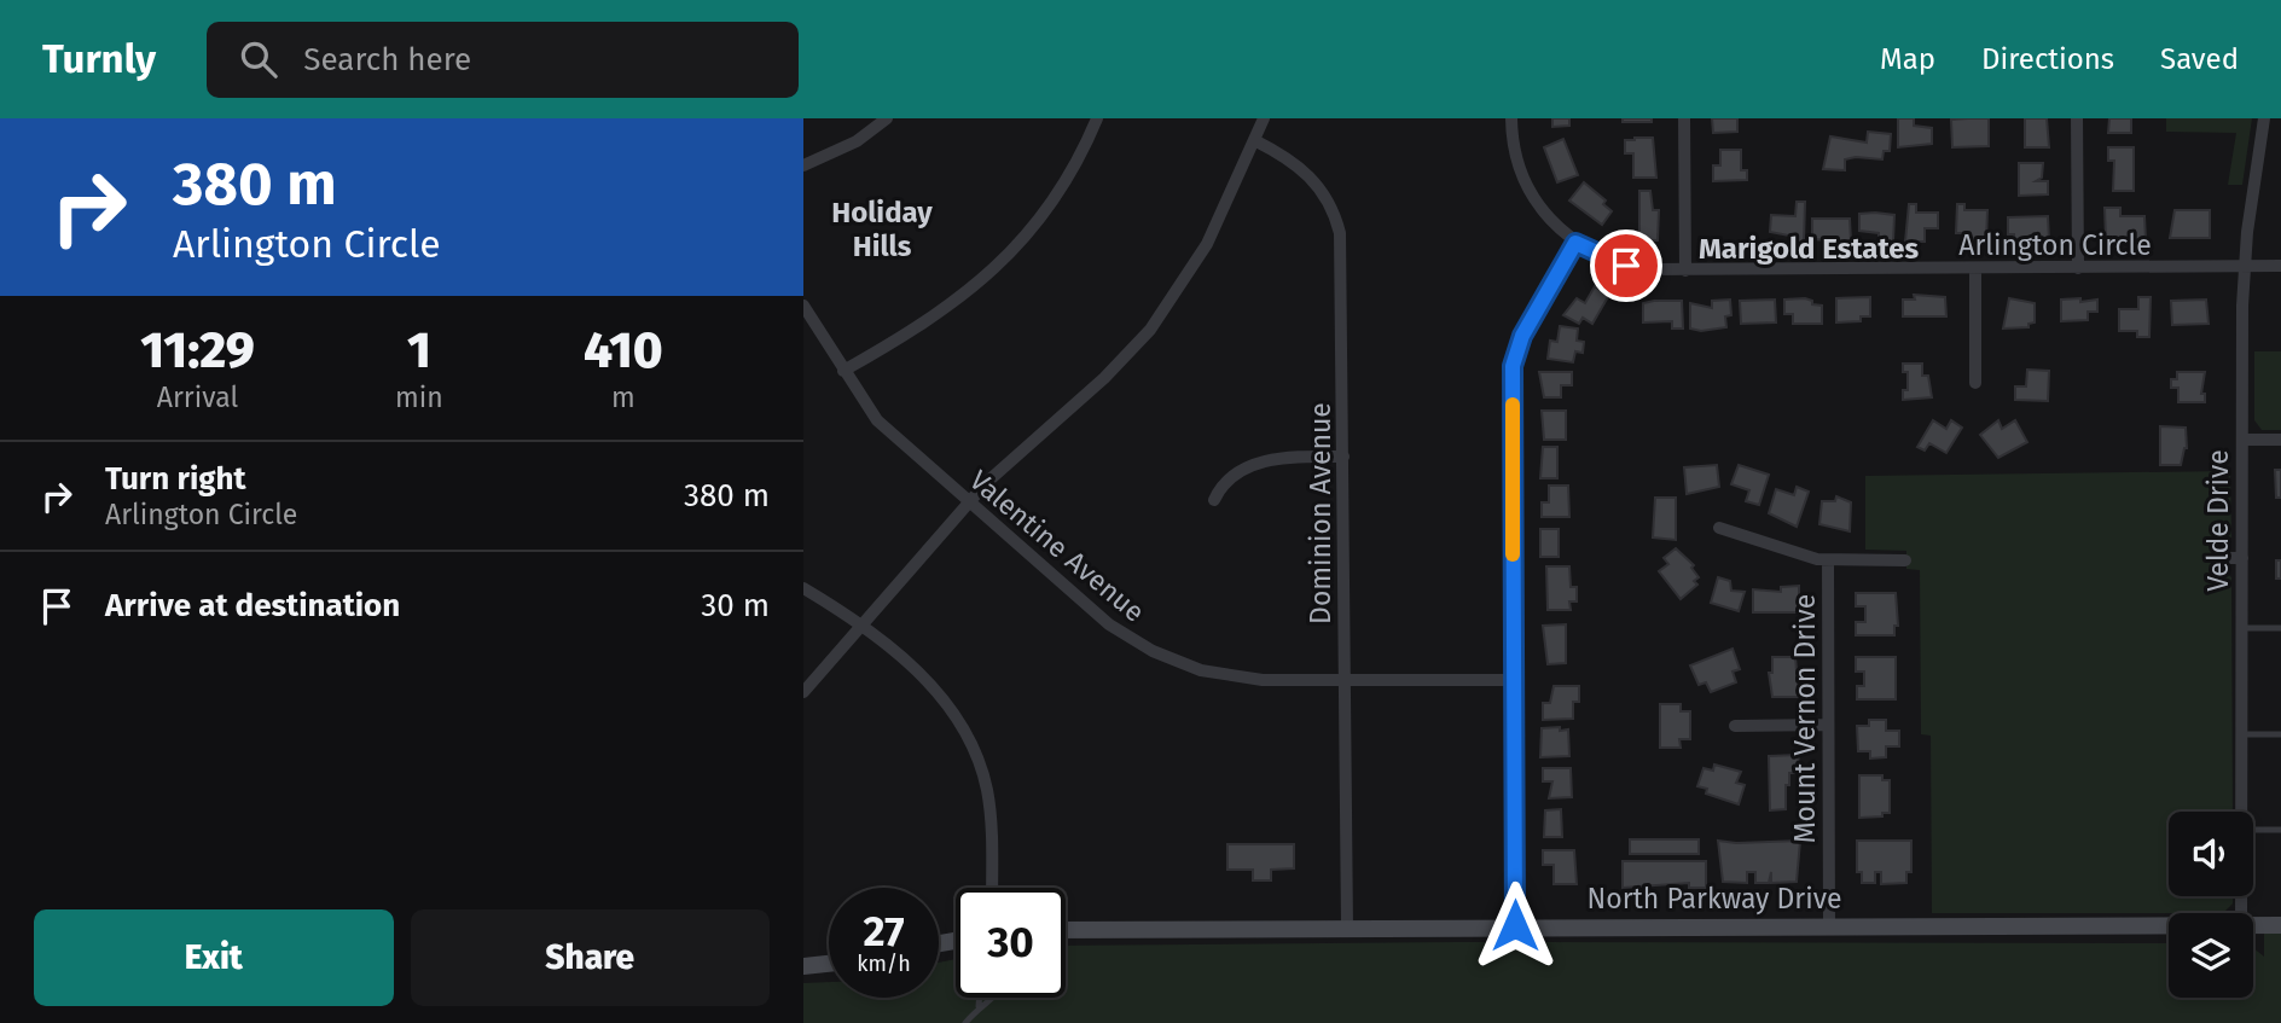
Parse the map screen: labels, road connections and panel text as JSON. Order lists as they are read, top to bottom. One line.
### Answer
{"streets":{"main road":["North Parkway Drive"],"street":["Arlington Circle","Dominion Avenue","Velde Drive","Valentine Avenue","Mount Vernon Drive"]},"crossings":[["Arlington Circle","Velde Drive"],["Dominion Avenue","Valentine Avenue"],["Dominion Avenue","North Parkway Drive"],["Mount Vernon Drive","North Parkway Drive"]],"districts":["Holiday Hills","Marigold Estates"],"page":{"header":"Turnly","search":"Search here","nav":["Map","Directions","Saved"],"turn":["380 m","Arlington Circle"],"eta":["11:29","Arrival","1","min","410","m"],"list":[{"name":"Turn right","note":"Arlington Circle","value":"380 m"},{"name":"Arrive at destination","value":"30 m"}],"speed":"27 km/h","limit":"30","buttons":["Exit","Share"]}}
